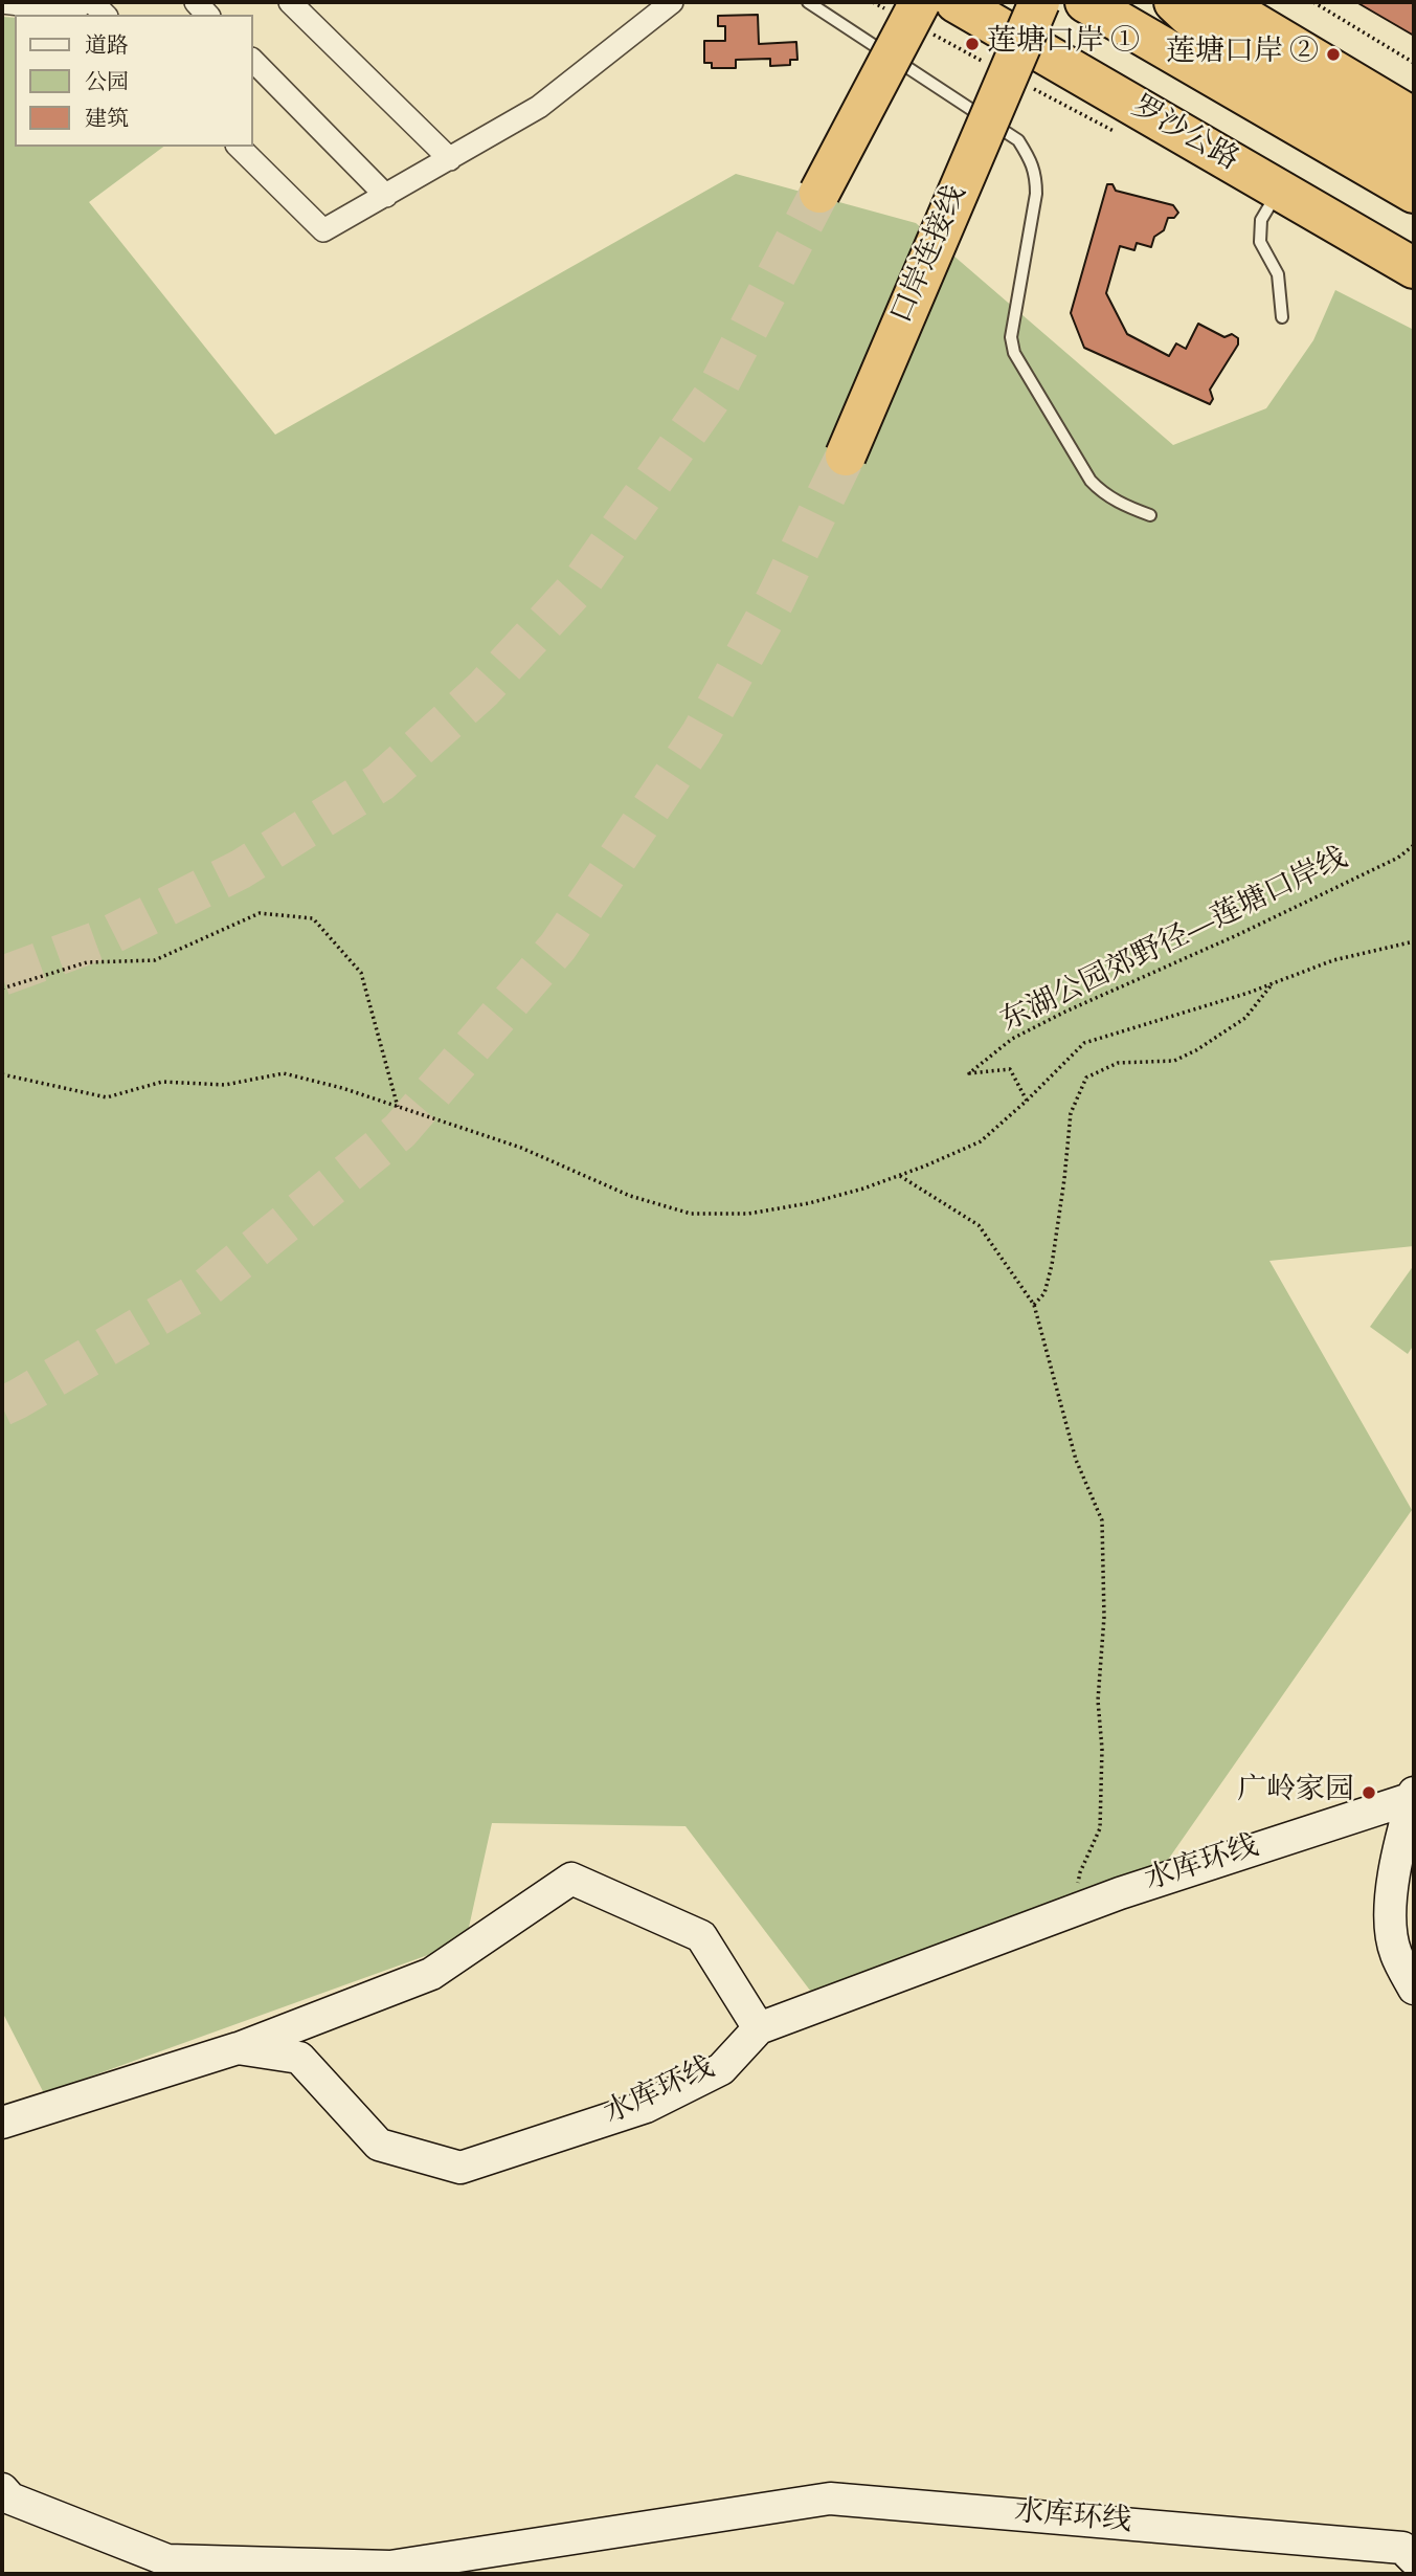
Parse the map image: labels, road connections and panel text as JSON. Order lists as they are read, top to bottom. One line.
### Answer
{"streets":{"highway":["罗沙公路","口岸连接线"],"street":["水库环线"],"path":["东湖公园郊野径—莲塘口岸线"]},"places":["莲塘口岸 ①","莲塘口岸 ②","广岭家园"],"legend":["道路","公园","建筑"]}
